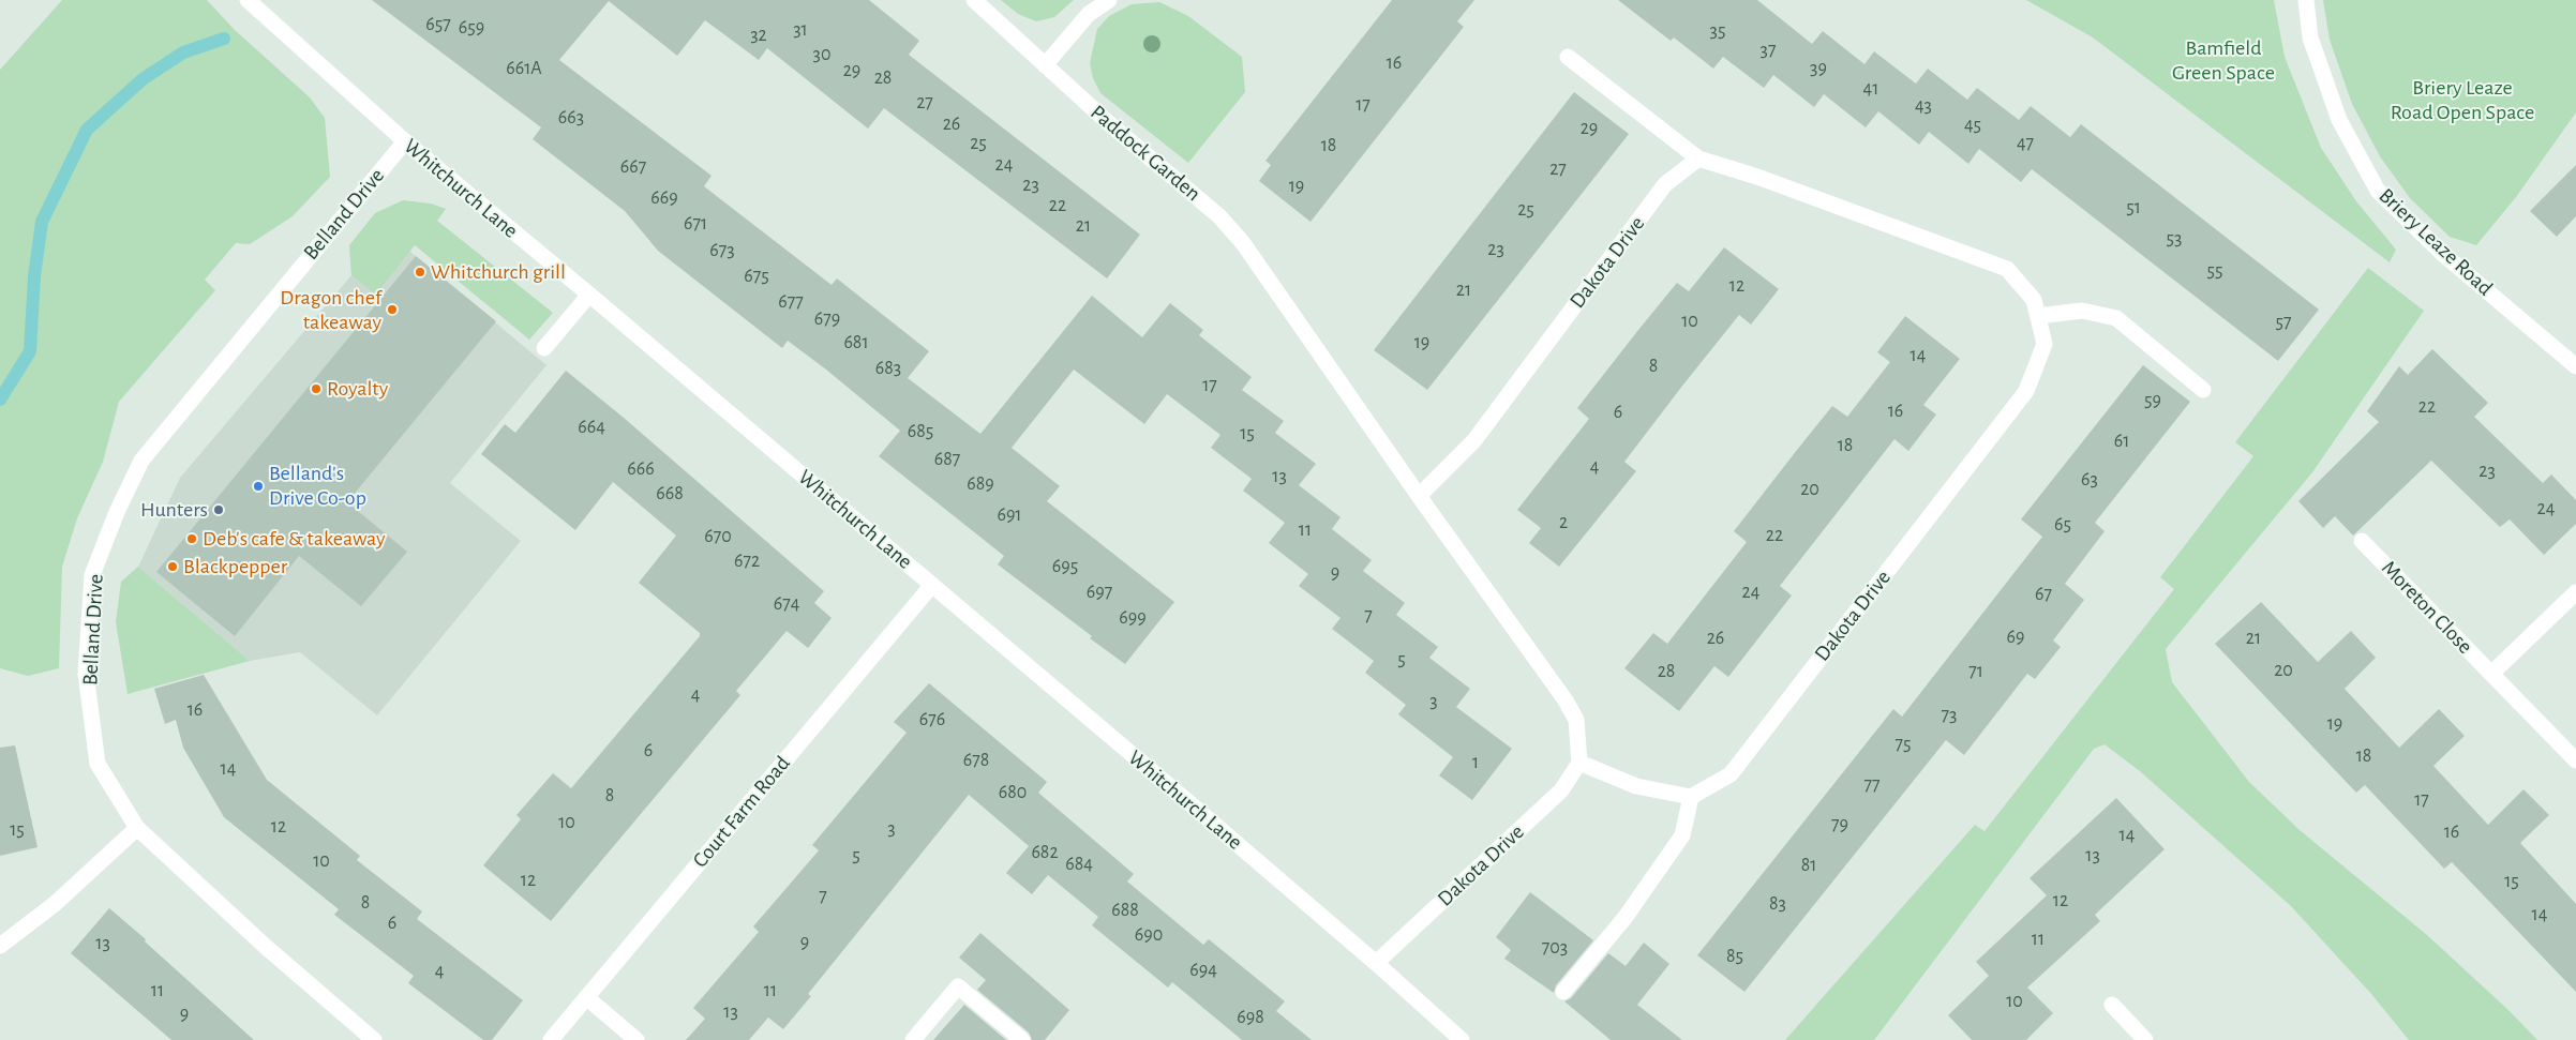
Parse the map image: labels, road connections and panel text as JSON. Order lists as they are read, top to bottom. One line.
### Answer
{"streets":{"street":["Paddock Garden","Whitchurch Lane","Belland Drive","Briery Leaze Road","Dakota Drive","Moreton Close","Court Farm Road"]},"crossings":[["Paddock Garden","Dakota Drive"],["Whitchurch Lane","Belland Drive"],["Whitchurch Lane","Dakota Drive"],["Whitchurch Lane","Court Farm Road"]],"parks":["Bamfield Green Space","Briery Leaze Road Open Space"],"places":["Whitchurch grill","Dragon chef takeaway","Royalty","Belland's Drive Co-op","Hunters","Deb's cafe & takeaway","Blackpepper"],"house_numbers":["657","659","31","35","32","37","30","16","661A","39","29","28","41","27","17","43","663","26","45","29","25","47","18","24","667","27","23","19","669","22","51","25","671","21","53","23","673","55","675","12","21","677","679","10","57","681","19","14","8","683","17","59","22","16","6","664","685","15","61","18","687","4","666","23","13","63","689","20","668","24","691","2","65","11","22","670","672","695","9","697","24","67","674","7","699","69","26","21","5","20","28","71","4","3","16","73","676","19","75","6","18","678","1","14","77","680","8","17","10","79","12","3","15","16","14","682","5","13","10","684","81","12","15","7","12","8","83","688","14","6","690","11","9","13","703","85","694","4","11","11","10","13","9","698"]}
